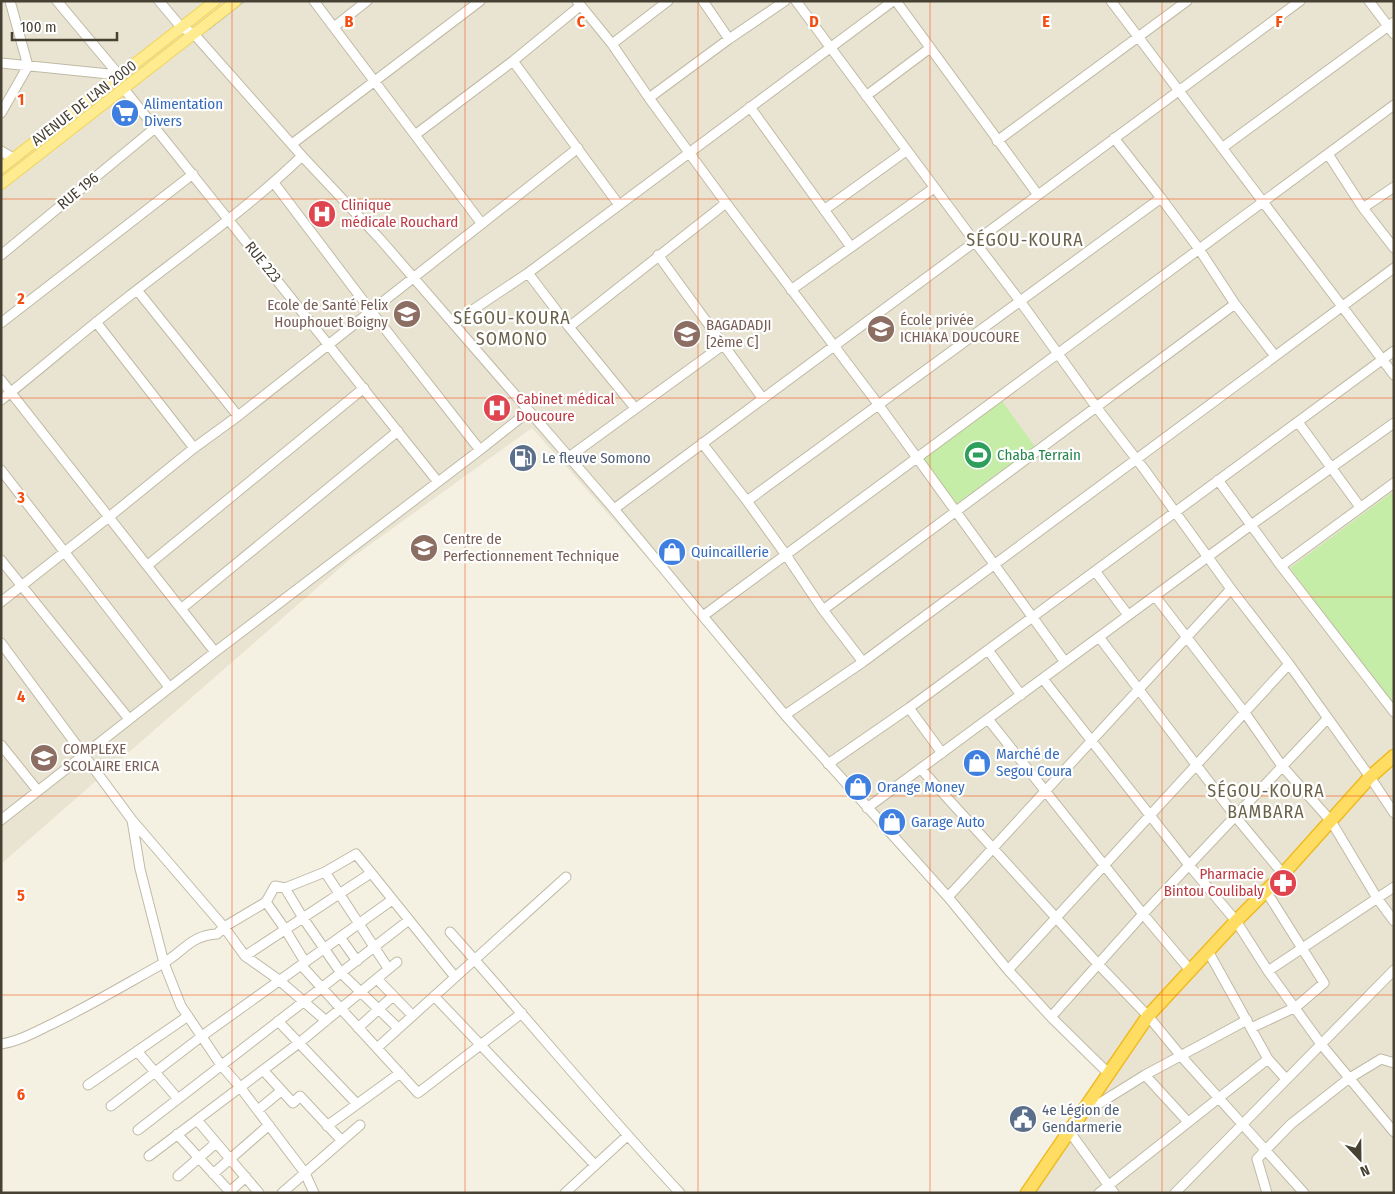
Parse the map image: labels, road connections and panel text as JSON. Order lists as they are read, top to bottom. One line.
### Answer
{"streets":{"main road":["AVENUE DE L'AN 2000"],"street":["RUE 196","RUE 223"]},"crossings":[["AVENUE DE L'AN 2000","RUE 223"],["RUE 196","RUE 223"]],"districts":["SÉGOU-KOURA","SÉGOU-KOURA SOMONO","SÉGOU-KOURA BAMBARA"],"places":{"supermarket":["Alimentation Divers"],"hospital":["Clinique médicale Rouchard","Cabinet médical Doucoure"],"school or university":["Ecole de Santé Felix Houphouet Boigny","École privée ICHIAKA DOUCOURE","BAGADADJI [2ème C]","Centre de Perfectionnement Technique","COMPLEXE SCOLAIRE ERICA"],"sports":["Chaba Terrain"],"fuel station":["Le fleuve Somono"],"shop":["Quincaillerie","Marché de Segou Coura","Orange Money","Garage Auto"],"pharmacy":["Pharmacie Bintou Coulibaly"],"public building":["4e Légion de Gendarmerie"]},"scale_bar":"100 m","north":"bottom","grid":{"columns":["B","C","D","E","F"],"rows":["1","2","3","4","5","6"]}}
